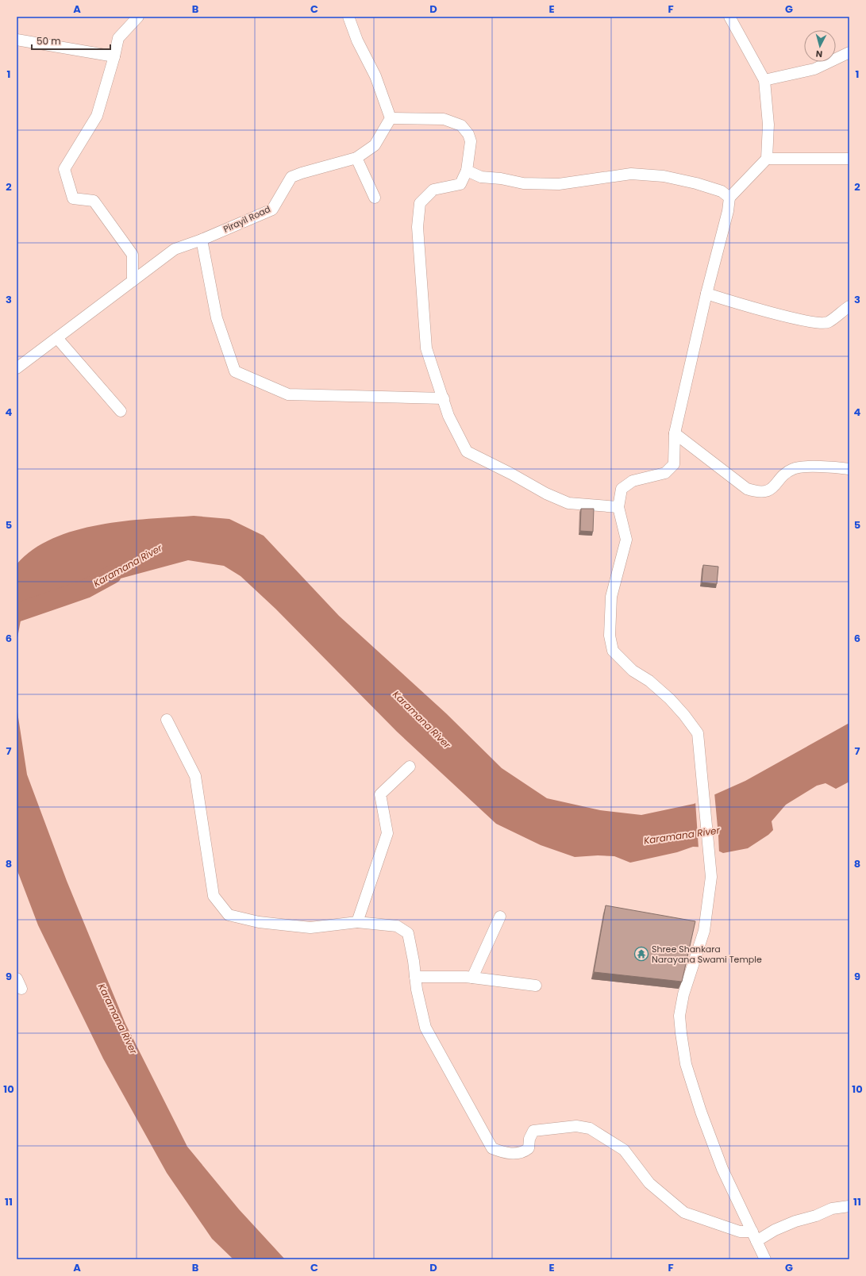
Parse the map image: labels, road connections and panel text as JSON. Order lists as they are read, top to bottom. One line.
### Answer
{"streets":{"street":["Pirayil Road"]},"water":["Karamana River"],"places":{"temple":["Shree Shankara Narayana Swami Temple"]},"scale_bar":"50 m","north":"bottom","grid":{"columns":["A","B","C","D","E","F","G"],"rows":["1","2","3","4","5","6","7","8","9","10","11"]}}
